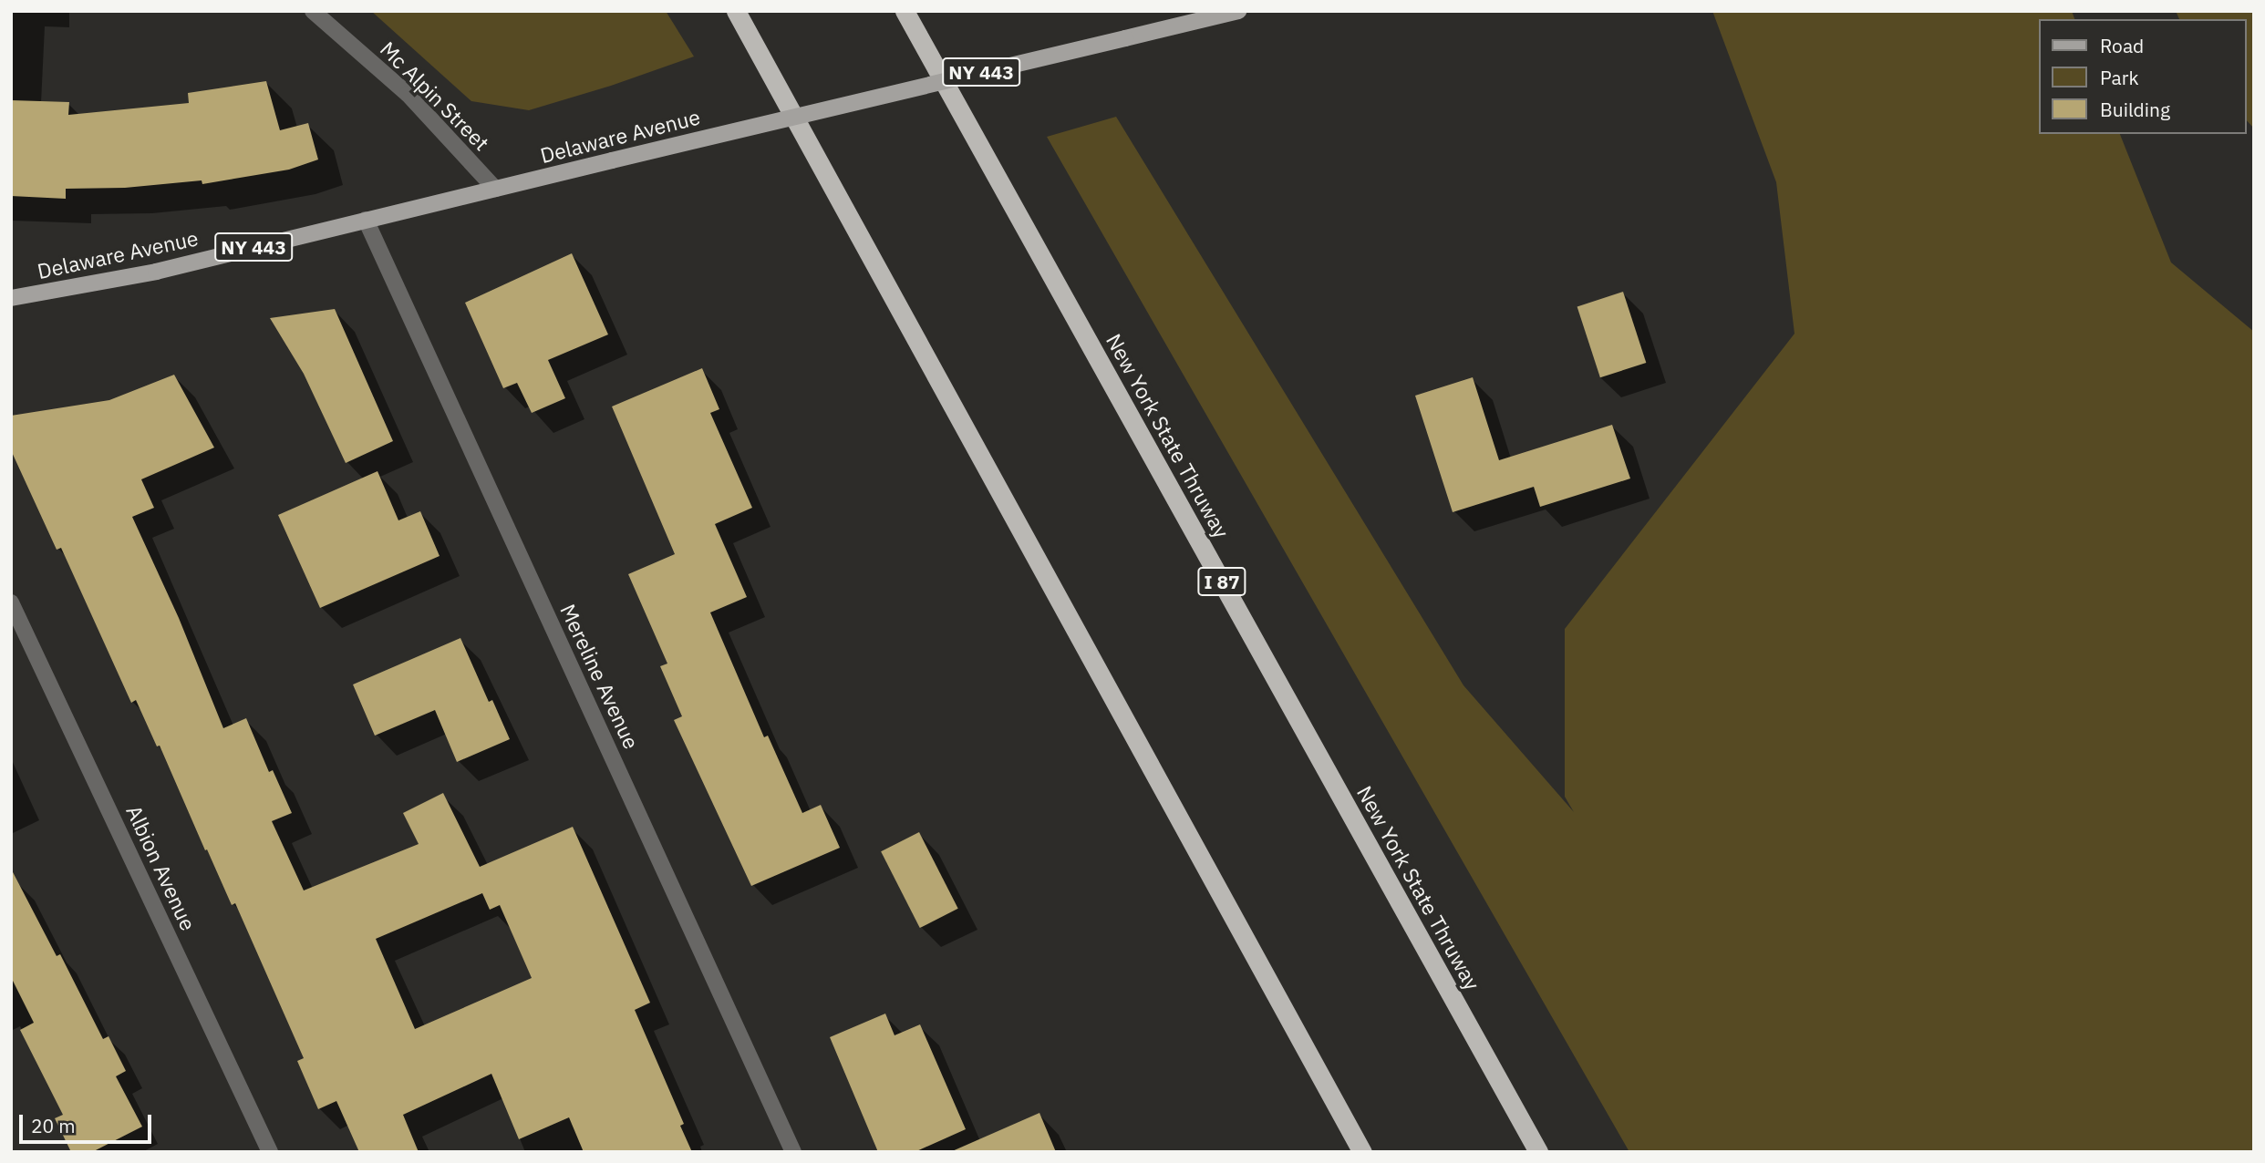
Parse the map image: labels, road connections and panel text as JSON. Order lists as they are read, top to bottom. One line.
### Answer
{"streets":{"highway":["New York State Thruway","I 87"],"main road":["NY 443","Delaware Avenue"],"street":["Mc Alpin Street","Mereline Avenue","Albion Avenue"]},"crossings":[["Mc Alpin Street","Delaware Avenue"],["Delaware Avenue","Mereline Avenue"]],"legend":["Road","Park","Building"],"scale_bar":"20 m"}
